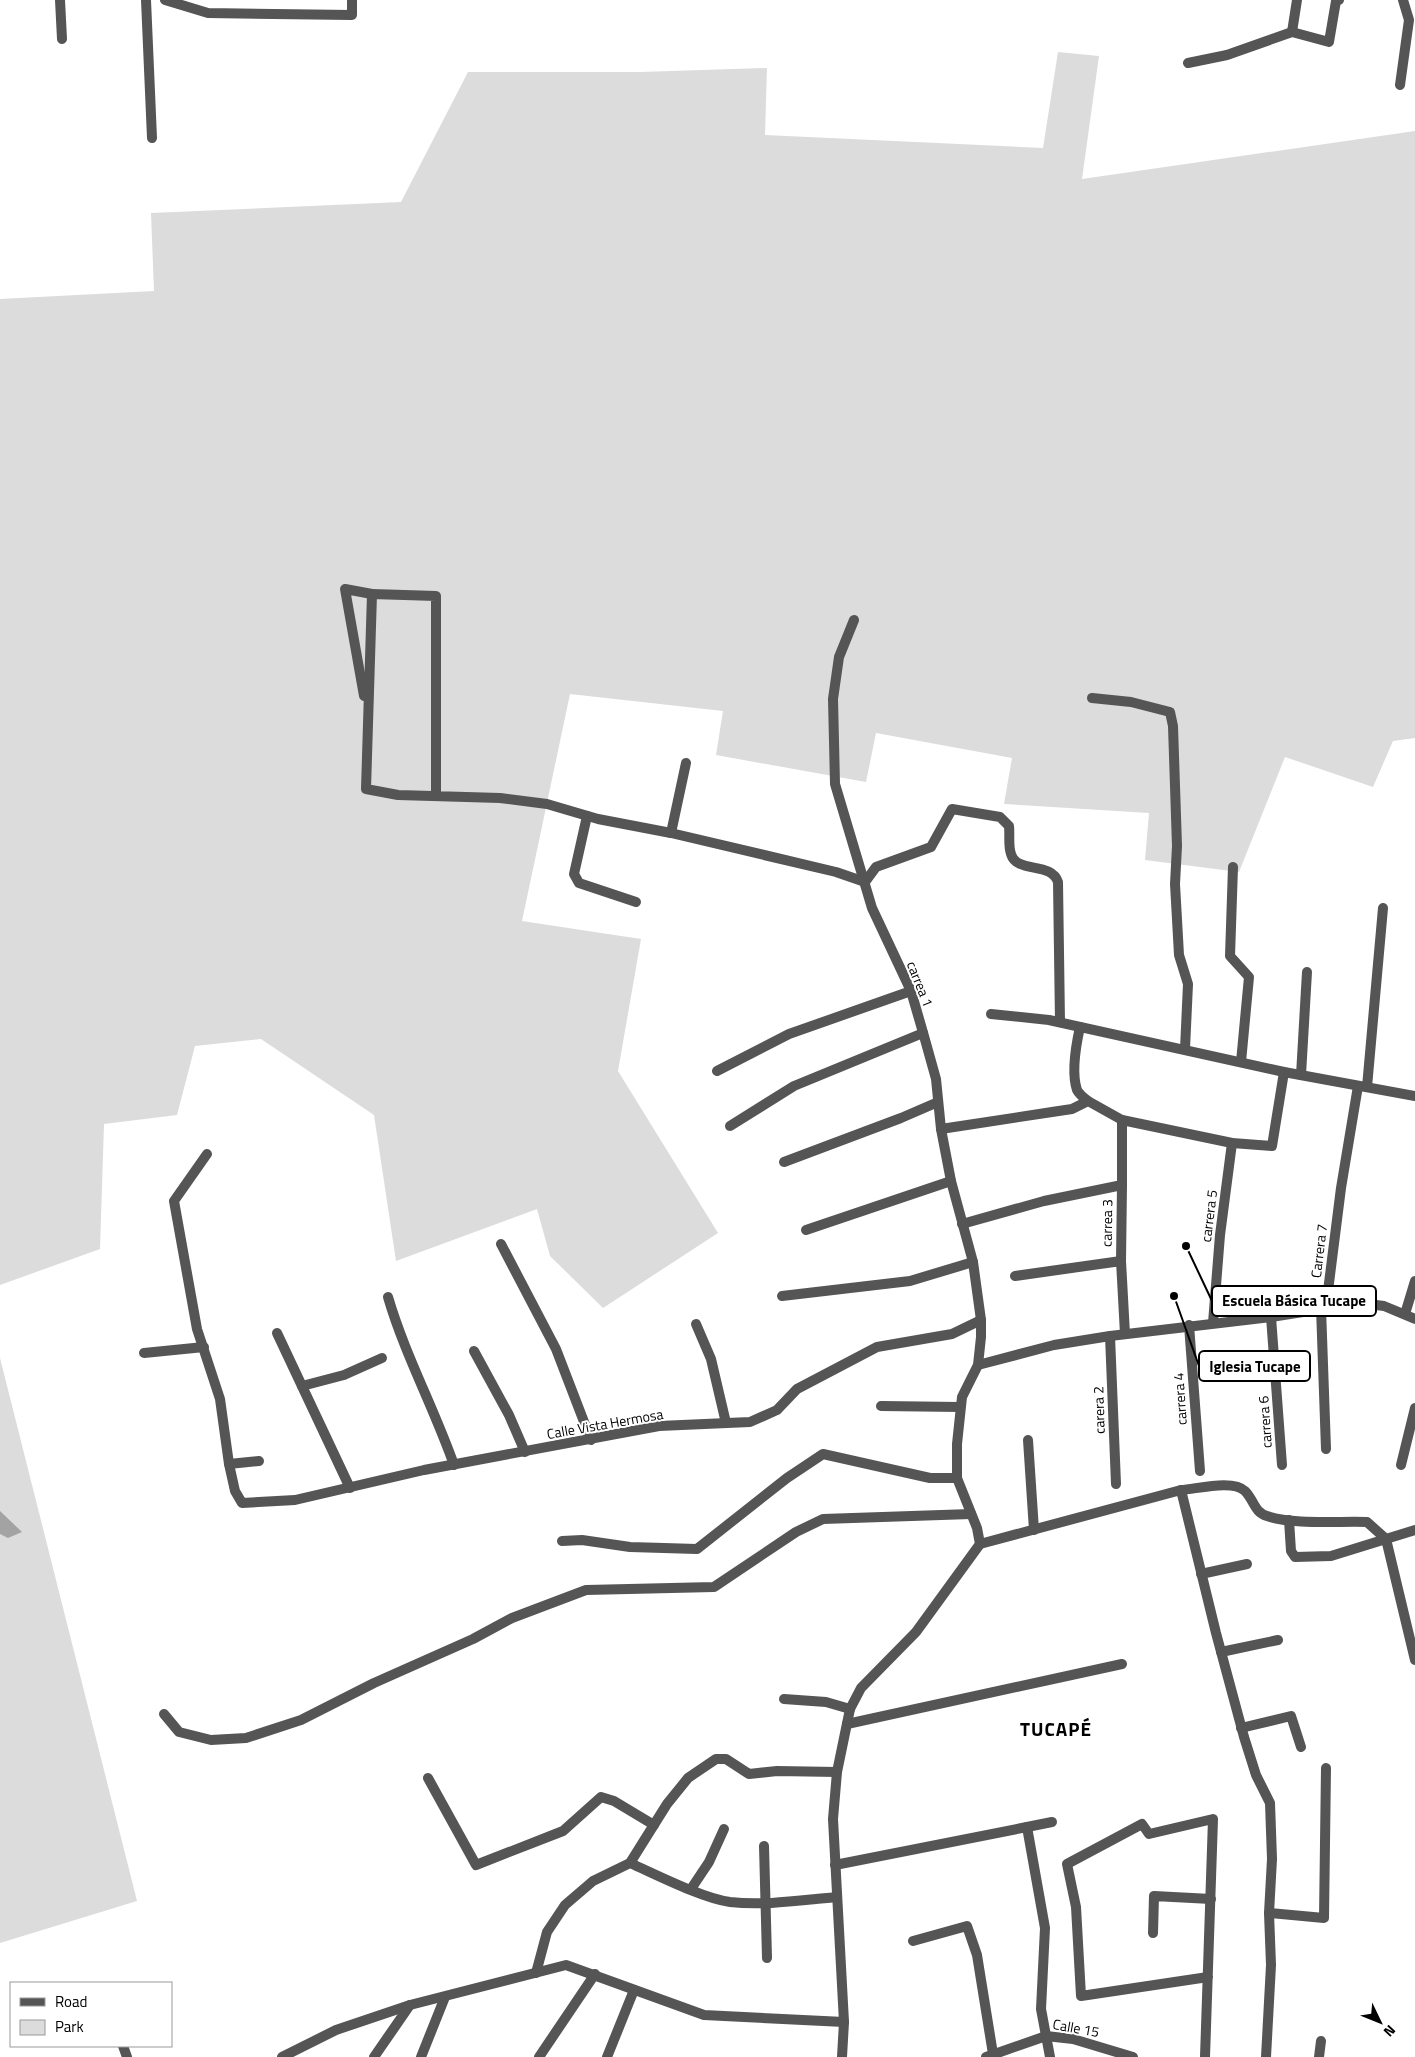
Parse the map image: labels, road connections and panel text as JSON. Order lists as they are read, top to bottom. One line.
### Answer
{"streets":{"street":["carrea 1","carrera 5","carrea 3","Carrera 7","carrera 4","carera 2","carrera 6","Calle Vista Hermosa","Calle 15"]},"crossings":[["carrea 1","Calle Vista Hermosa"]],"districts":["TUCAPÉ"],"places":["Escuela Básica Tucape","Iglesia Tucape"],"legend":["Road","Park"],"north":"bottom right"}
